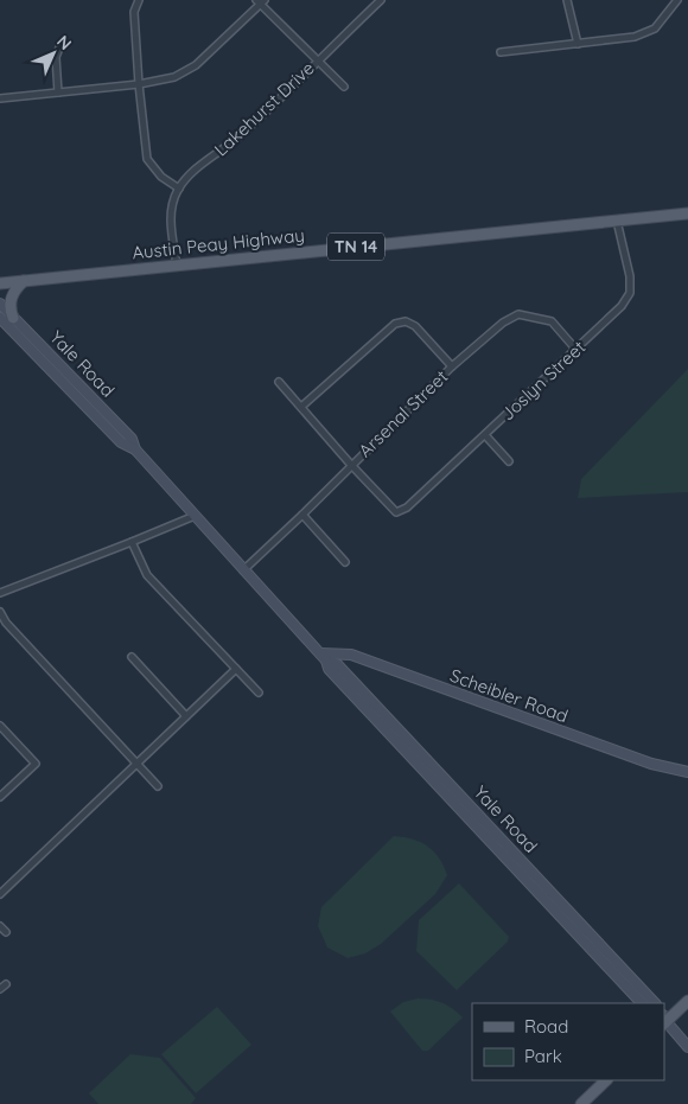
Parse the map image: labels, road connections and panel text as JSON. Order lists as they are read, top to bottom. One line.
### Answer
{"streets":{"main road":["Austin Peay Highway","TN 14","Yale Road","Scheibler Road"],"street":["Lakehurst Drive","Joslyn Street","Arsenal Street"]},"crossings":[["Lakehurst Drive","Austin Peay Highway"],["Austin Peay Highway","Joslyn Street"],["Yale Road","Arsenal Street"],["Yale Road","Scheibler Road"],["Joslyn Street","Arsenal Street"]],"legend":["Road","Park"],"north":"top right"}
